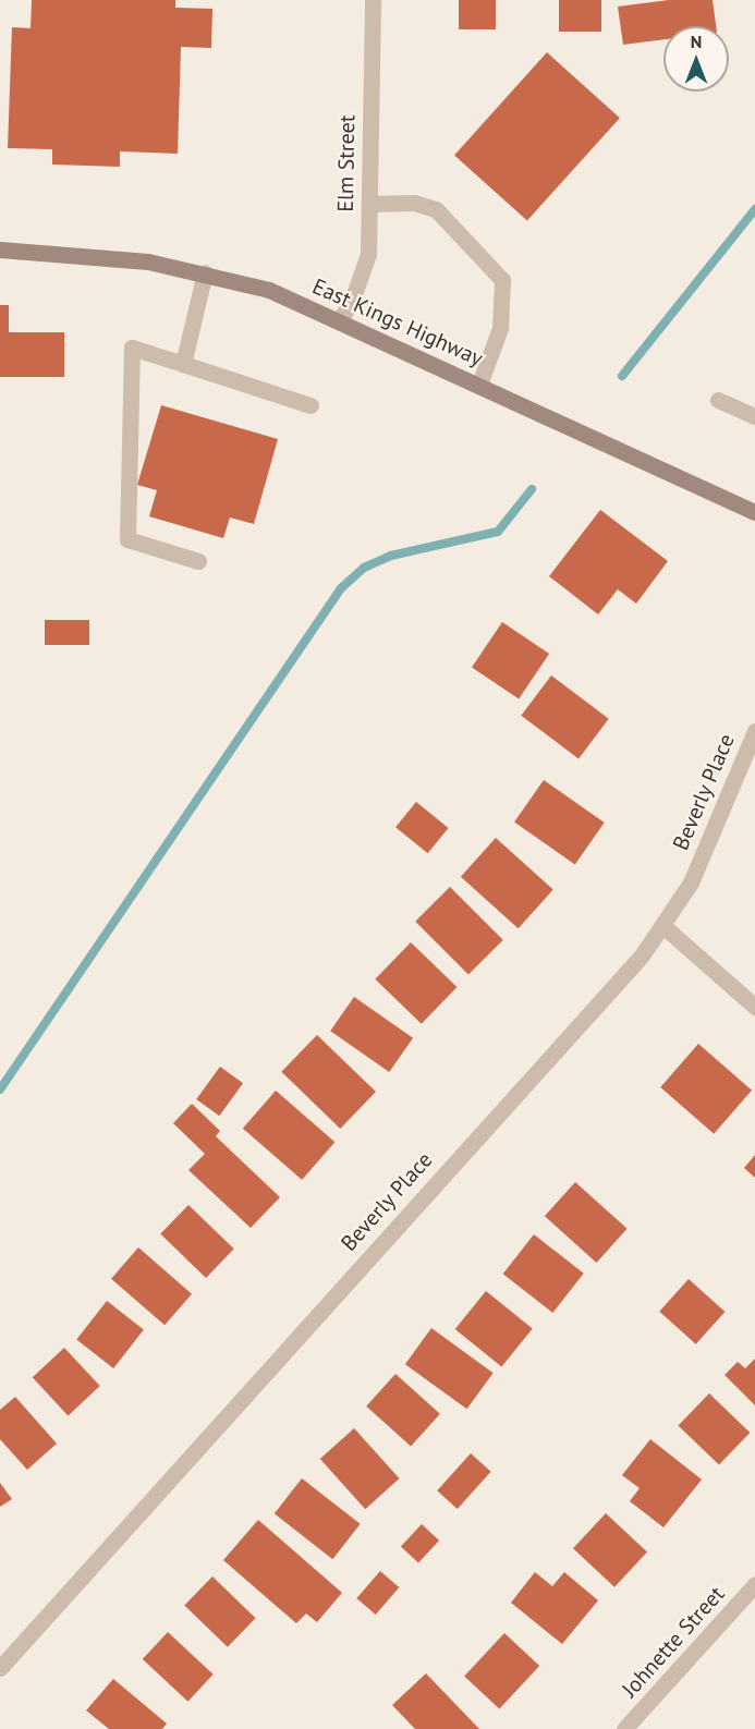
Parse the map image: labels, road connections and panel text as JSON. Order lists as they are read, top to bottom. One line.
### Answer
{"streets":{"main road":["East Kings Highway"],"street":["Elm Street","Beverly Place","Johnette Street"]},"crossings":[["Elm Street","East Kings Highway"]],"north":"top"}
